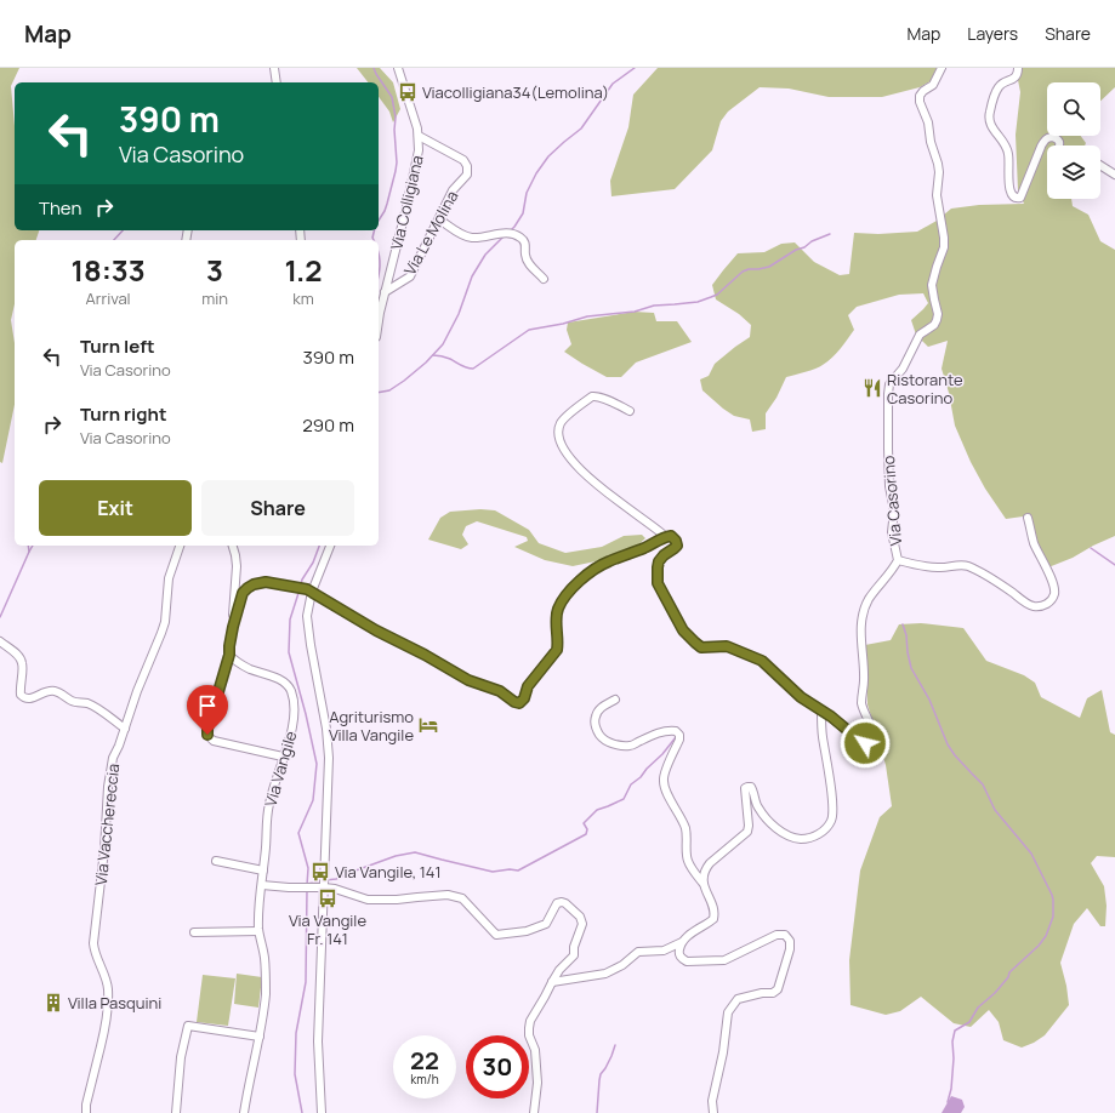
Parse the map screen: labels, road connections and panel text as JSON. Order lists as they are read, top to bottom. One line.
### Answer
{"streets":{"street":["Via Colligiana","Via Le Molina","Via Casorino","Via Vangile","Via Vacchereccia"]},"crossings":[["Via Colligiana","Via Le Molina"]],"places":{"bus stop":["Viacolligiana34(Lemolina)","Via Vangile, 141","Via Vangile Fr. 141"],"restaurant":["Ristorante Casorino"],"hotel":["Agriturismo Villa Vangile"],"building":["Villa Pasquini"]},"page":{"header":"Map","nav":["Map","Layers","Share"],"turn":["390 m","Via Casorino"],"then":"Then","eta":["18:33","Arrival","3","min","1.2","km"],"list":[{"name":"Turn left","note":"Via Casorino","value":"390 m"},{"name":"Turn right","note":"Via Casorino","value":"290 m"}],"buttons":["Exit","Share"],"speed":"22 km/h","limit":"30"}}
